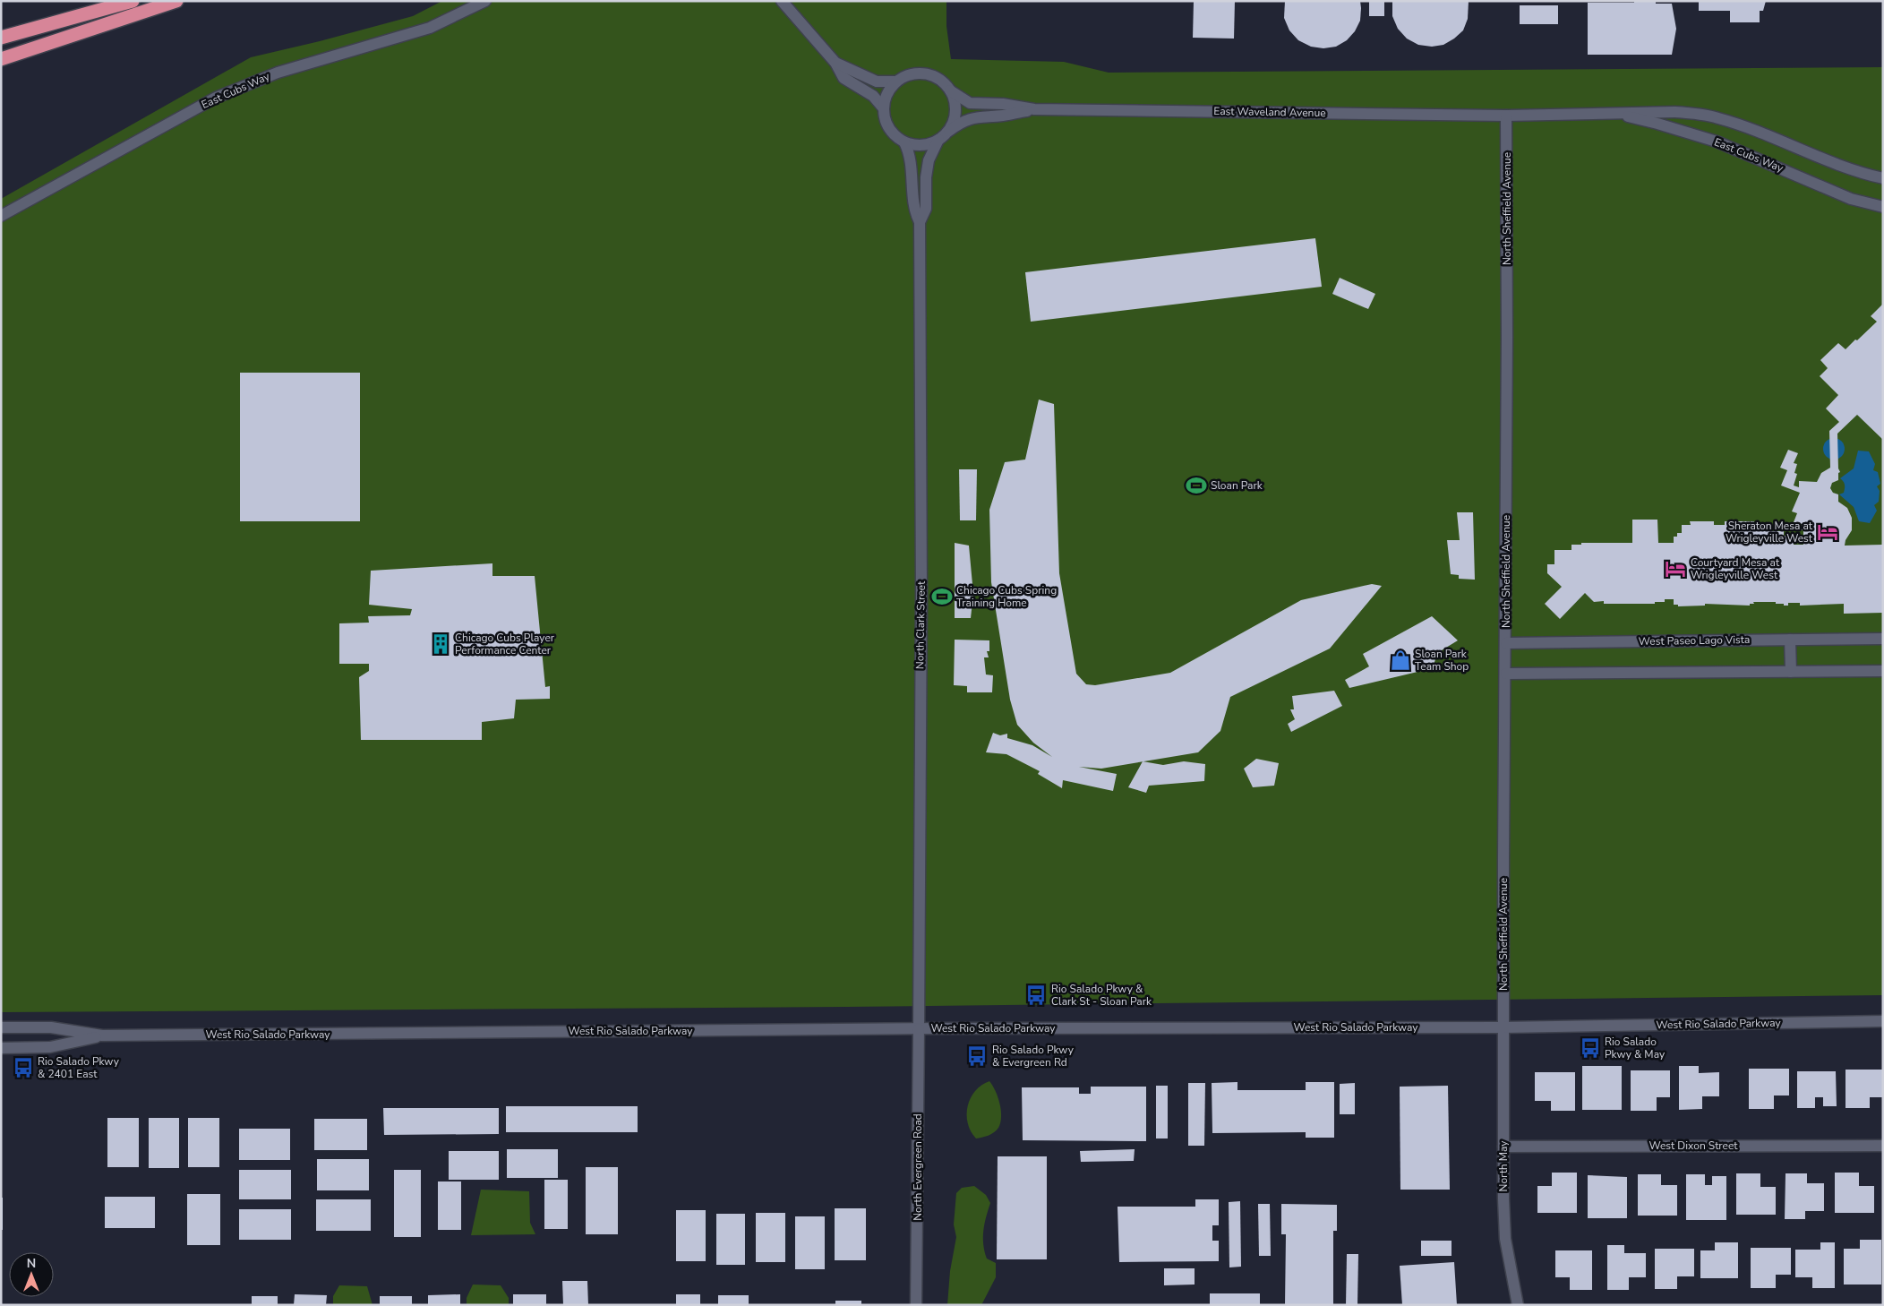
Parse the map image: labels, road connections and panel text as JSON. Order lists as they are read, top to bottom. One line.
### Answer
{"streets":{"street":["East Cubs Way","East Waveland Avenue","North Sheffield Avenue","North Clark Street","West Paseo Lago Vista","West Rio Salado Parkway","West Dixon Street","North May","North Evergreen Road"]},"crossings":[["East Cubs Way","East Waveland Avenue"],["East Cubs Way","North Sheffield Avenue"],["East Waveland Avenue","North Sheffield Avenue"],["East Waveland Avenue","North Clark Street"],["North Sheffield Avenue","West Paseo Lago Vista"],["North Sheffield Avenue","West Rio Salado Parkway"],["North Sheffield Avenue","North May"],["North Clark Street","West Rio Salado Parkway"],["North Clark Street","North Evergreen Road"],["West Rio Salado Parkway","North May"],["West Rio Salado Parkway","North Evergreen Road"],["West Dixon Street","North May"]],"places":{"sports":["Sloan Park","Chicago Cubs Spring Training Home"],"hotel":["Sheraton Mesa at Wrigleyville West","Courtyard Mesa at Wrigleyville West"],"building":["Chicago Cubs Player Performance Center"],"shop":["Sloan Park Team Shop"],"bus stop":["Rio Salado Pkwy & Clark St - Sloan Park","Rio Salado Pkwy & May","Rio Salado Pkwy & Evergreen Rd","Rio Salado Pkwy & 2401 East"]},"north":"top"}
